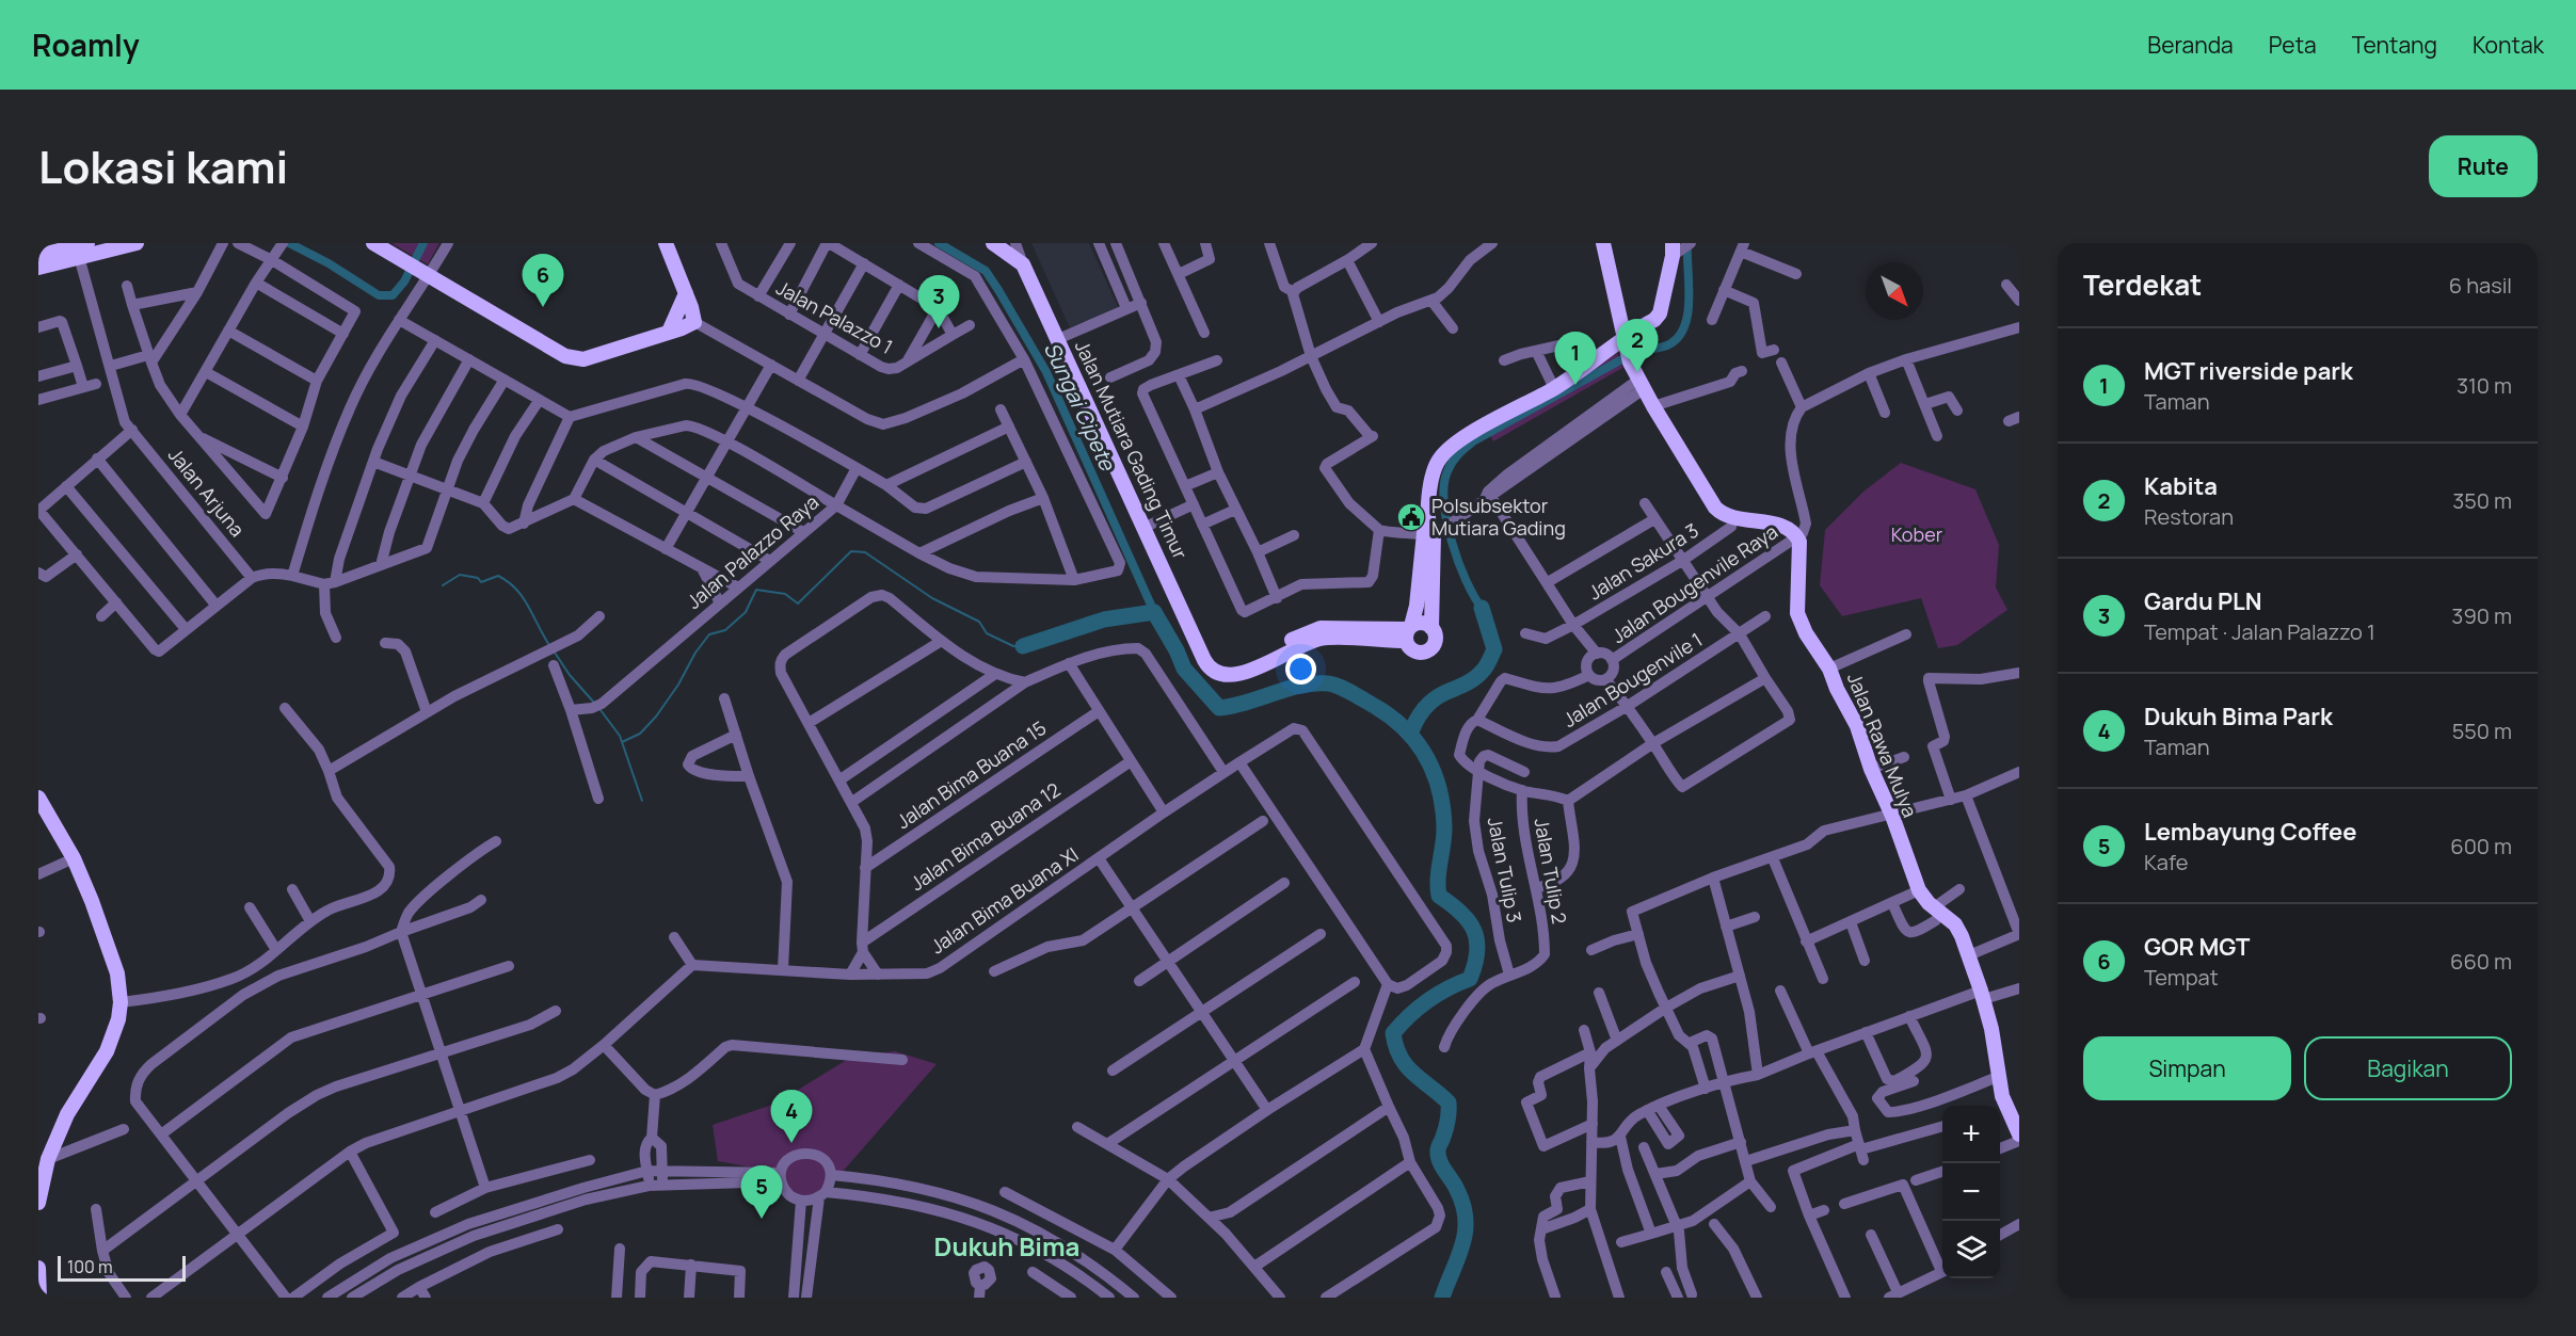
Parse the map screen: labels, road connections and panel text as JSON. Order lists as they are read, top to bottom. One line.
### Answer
{"streets":{"main road":["Jalan Mutiara Gading Timur","Jalan Rawa Mulya"],"street":["Jalan Palazzo 1","Jalan Arjuna","Jalan Palazzo Raya","Jalan Sakura 3","Jalan Bougenvile Raya","Jalan Bougenvile 1","Jalan Bima Buana 15","Jalan Bima Buana 12","Jalan Tulip 3","Jalan Tulip 2","Jalan Bima Buana XI"]},"crossings":[["Jalan Bougenvile Raya","Jalan Rawa Mulya"],["Jalan Tulip 3","Jalan Tulip 2"]],"districts":["Dukuh Bima"],"water":["Sungai Cipete"],"parks":["Kober"],"places":{"public building":["Polsubsektor Mutiara Gading"]},"scale_bar":"100 m","north":"bottom right","page":{"header":"Roamly","nav":["Beranda","Peta","Tentang","Kontak"],"title":"Lokasi kami","buttons":["Rute",["Simpan","Bagikan"]],"heading":["Terdekat","6 hasil"],"pins":["6","3","2","1","4","5"],"list":[{"mark":"1","name":"MGT riverside park","note":"Taman","value":"310 m"},{"mark":"2","name":"Kabita","note":"Restoran","value":"350 m"},{"mark":"3","name":"Gardu PLN","note":"Tempat · Jalan Palazzo 1","value":"390 m"},{"mark":"4","name":"Dukuh Bima Park","note":"Taman","value":"550 m"},{"mark":"5","name":"Lembayung Coffee","note":"Kafe","value":"600 m"},{"mark":"6","name":"GOR MGT","note":"Tempat","value":"660 m"}],"map_buttons":["+","−"],"scale":"100 m"}}
